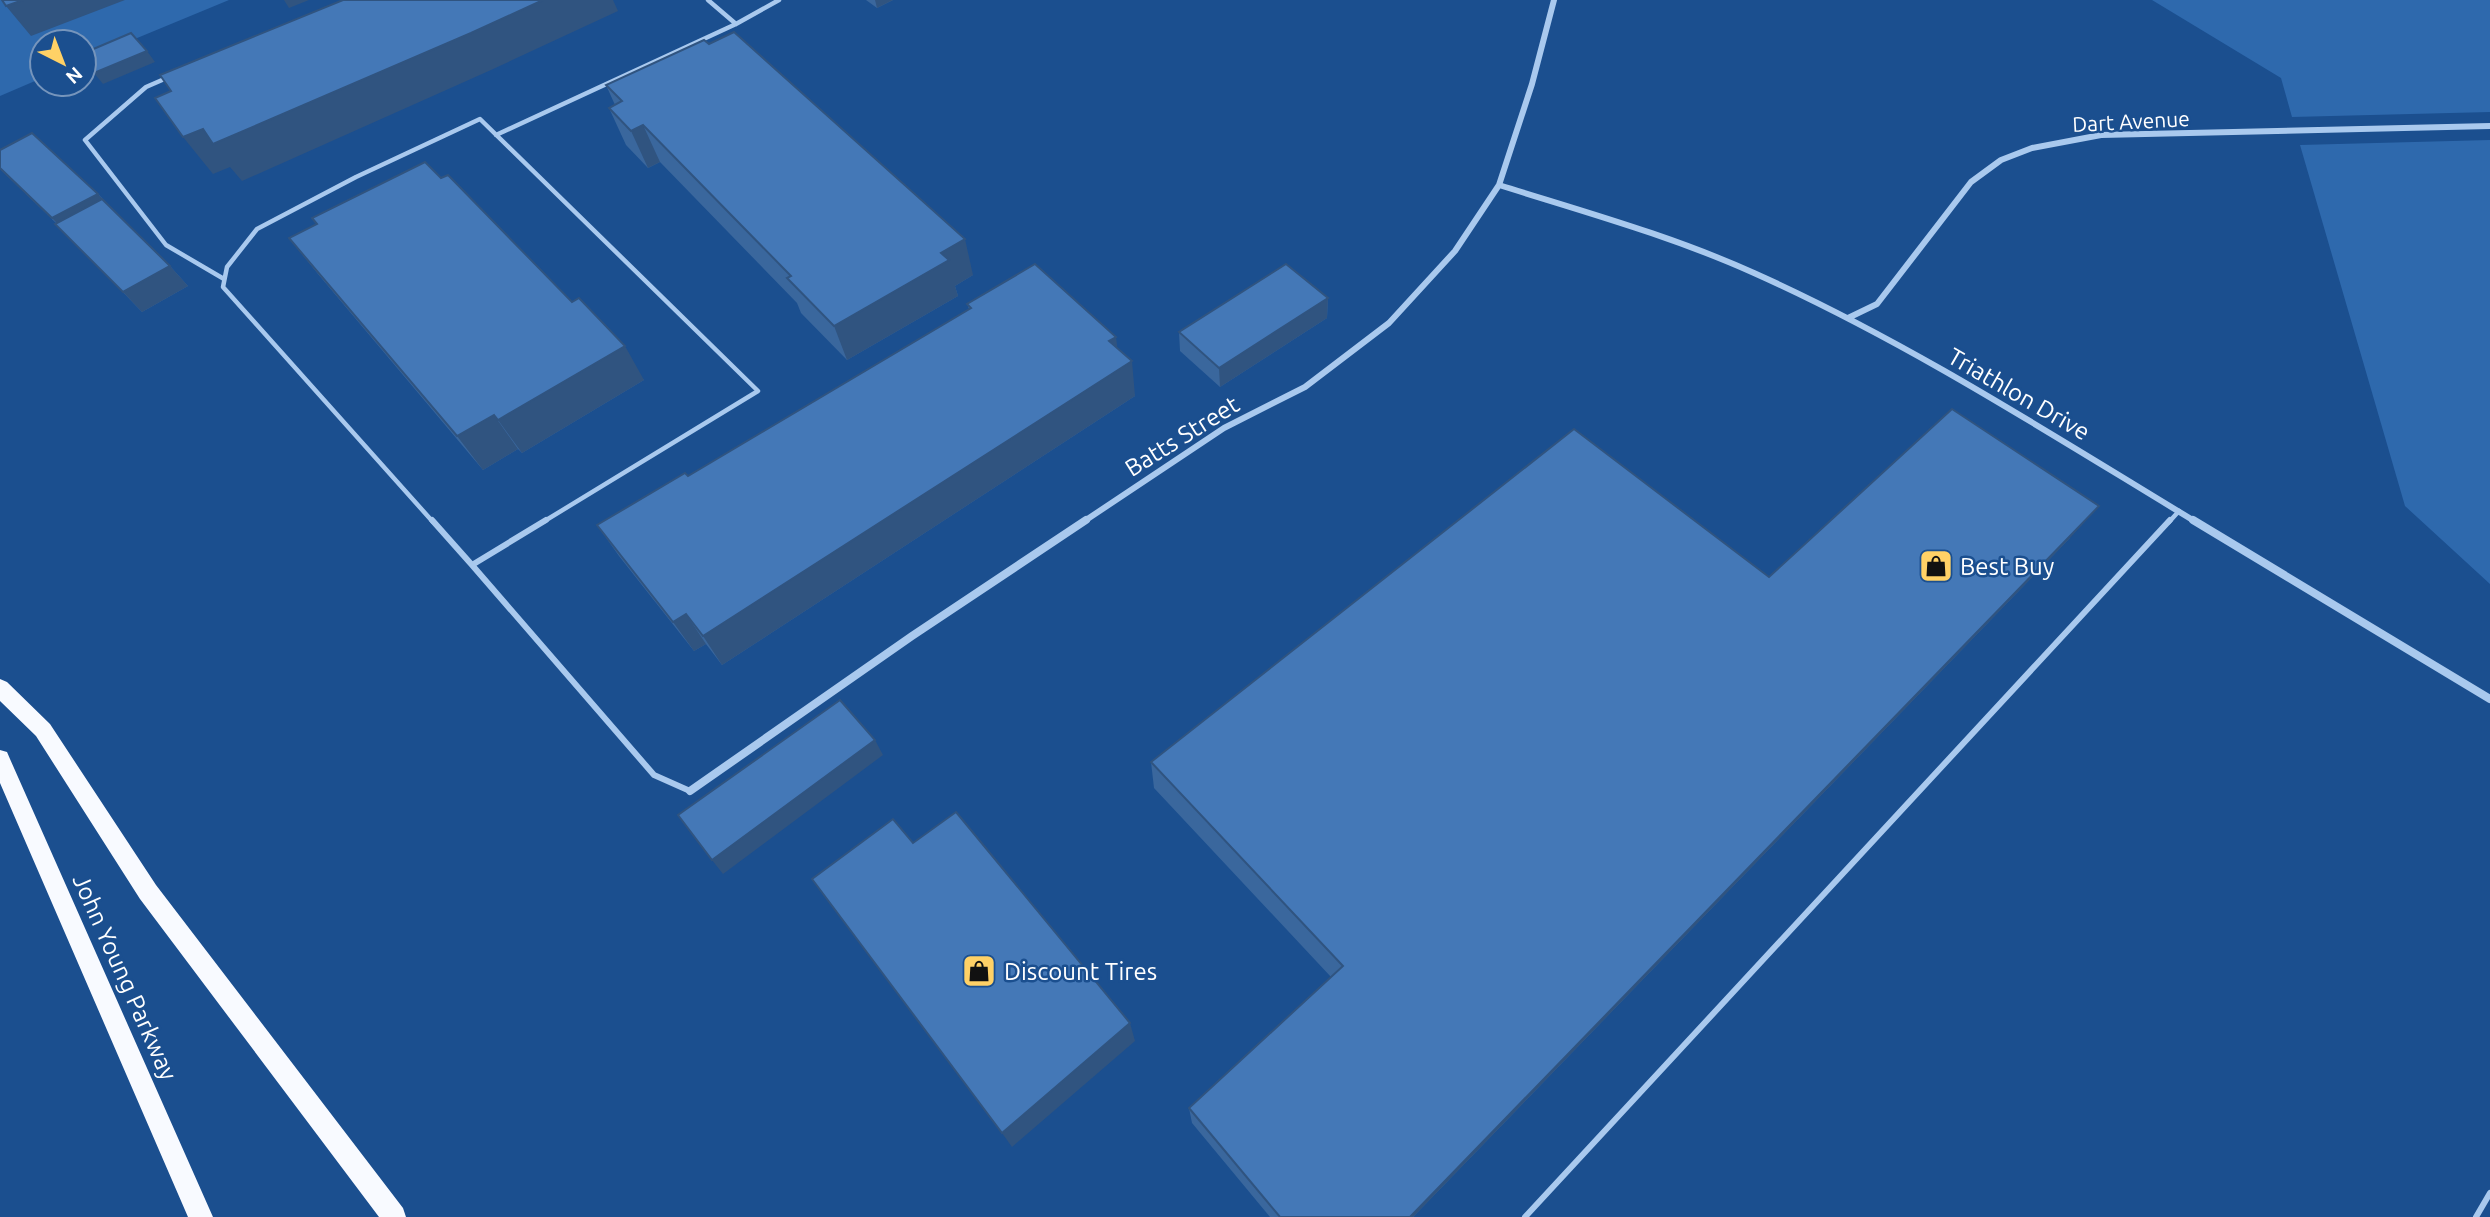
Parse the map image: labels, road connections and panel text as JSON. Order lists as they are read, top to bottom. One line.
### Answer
{"streets":{"highway":["John Young Parkway"],"street":["Dart Avenue","Triathlon Drive","Batts Street"]},"crossings":[["Dart Avenue","Triathlon Drive"],["Triathlon Drive","Batts Street"]],"places":{"shop":["Best Buy","Discount Tires"]},"north":"bottom right"}
